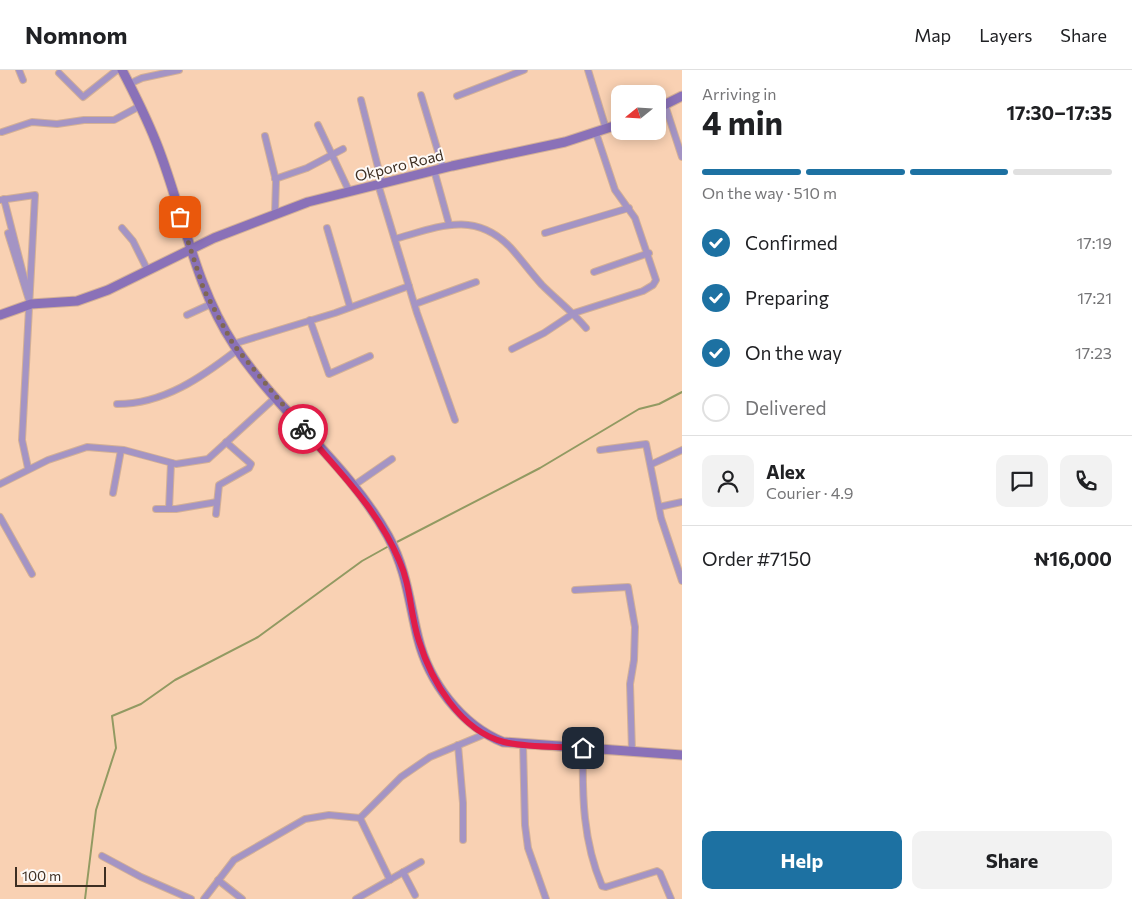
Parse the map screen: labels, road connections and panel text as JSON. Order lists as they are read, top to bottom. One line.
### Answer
{"streets":{"street":["Okporo Road"]},"scale_bar":"100 m","north":"left","page":{"header":"Nomnom","nav":["Map","Layers","Share"],"heading":["4 min","Arriving in","17:30–17:35"],"panel":["Alex","Courier · 4.9","Order #7150","₦16,000"],"bar":"On the way · 510 m","list":[["Confirmed","17:19"],["Preparing","17:21"],["On the way","17:23"],"Delivered"],"buttons":["Help","Share"],"scale":"100 m"}}
